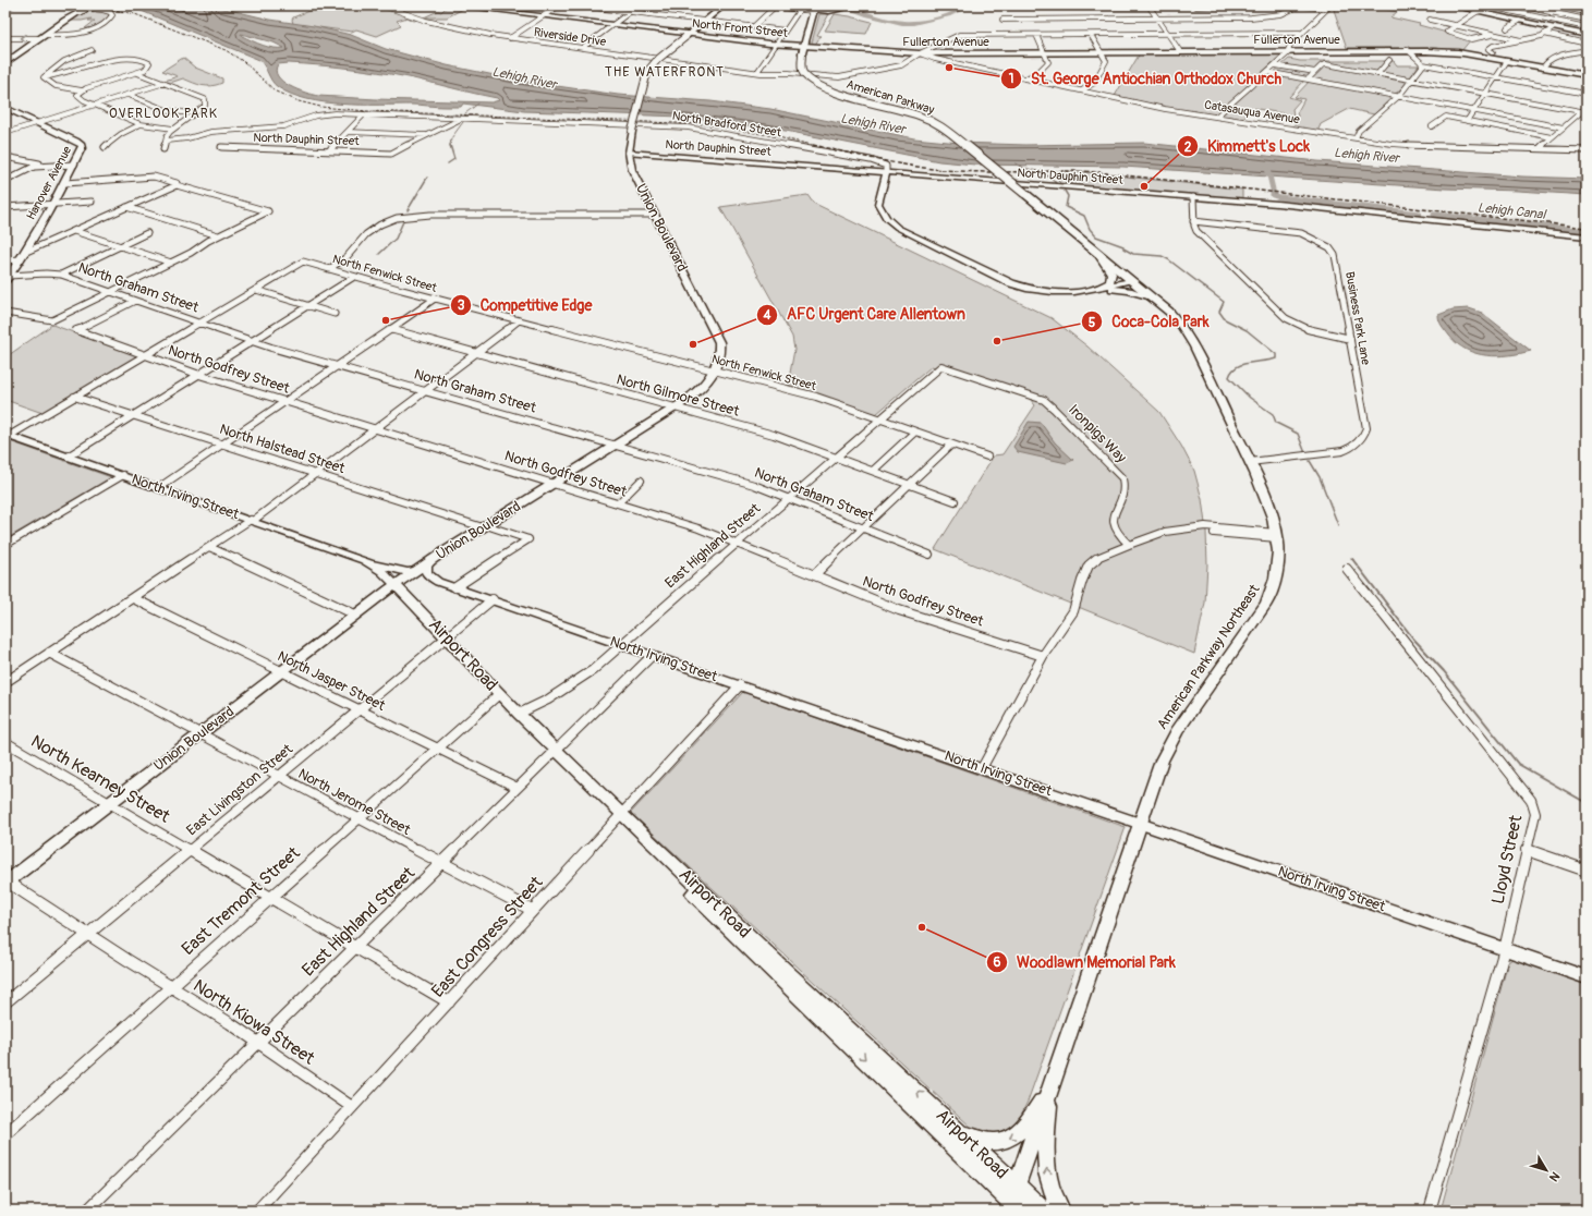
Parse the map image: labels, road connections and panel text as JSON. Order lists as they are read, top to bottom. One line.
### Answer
{"streets":{"main road":["American Parkway","Hanover Avenue","Union Boulevard","Airport Road","American Parkway Northeast"],"street":["North Front Street","Riverside Drive","Fullerton Avenue","Catasauqua Avenue","North Bradford Street","North Dauphin Street","North Fenwick Street","North Graham Street","Business Park Lane","North Godfrey Street","North Gilmore Street","Ironpigs Way","North Halstead Street","North Irving Street","East Highland Street","North Jasper Street","North Kearney Street","East Livingston Street","North Jerome Street","Lloyd Street","East Tremont Street","East Congress Street","North Kiowa Street"]},"crossings":[["North Front Street","Fullerton Avenue"],["North Front Street","American Parkway"],["North Front Street","Union Boulevard"],["Riverside Drive","Fullerton Avenue"],["Riverside Drive","Catasauqua Avenue"],["Fullerton Avenue","Catasauqua Avenue"],["American Parkway","American Parkway Northeast"],["North Bradford Street","North Dauphin Street"],["North Dauphin Street","Union Boulevard"],["Hanover Avenue","North Graham Street"],["Union Boulevard","North Fenwick Street"],["Union Boulevard","North Graham Street"],["Union Boulevard","North Godfrey Street"],["Union Boulevard","North Gilmore Street"],["Union Boulevard","North Halstead Street"],["Union Boulevard","North Irving Street"],["Union Boulevard","Airport Road"],["Union Boulevard","North Jasper Street"],["Union Boulevard","North Kearney Street"],["Union Boulevard","North Jerome Street"],["Union Boulevard","North Kiowa Street"],["North Fenwick Street","East Highland Street"],["North Graham Street","North Godfrey Street"],["North Graham Street","East Highland Street"],["Business Park Lane","American Parkway Northeast"],["North Godfrey Street","East Highland Street"],["North Gilmore Street","East Highland Street"],["Ironpigs Way","East Highland Street"],["North Halstead Street","North Irving Street"],["North Irving Street","East Highland Street"],["North Irving Street","Airport Road"],["North Irving Street","American Parkway Northeast"],["North Irving Street","East Livingston Street"],["North Irving Street","Lloyd Street"],["North Irving Street","East Congress Street"],["East Highland Street","Airport Road"],["East Highland Street","North Jasper Street"],["East Highland Street","North Kearney Street"],["East Highland Street","North Jerome Street"],["East Highland Street","North Kiowa Street"],["Airport Road","American Parkway Northeast"],["Airport Road","East Livingston Street"],["Airport Road","East Tremont Street"],["Airport Road","East Congress Street"],["North Jasper Street","East Livingston Street"],["North Jasper Street","East Tremont Street"],["North Kearney Street","East Livingston Street"],["North Kearney Street","East Tremont Street"],["North Kearney Street","East Congress Street"],["East Livingston Street","North Jerome Street"],["East Livingston Street","North Kiowa Street"],["North Jerome Street","East Tremont Street"],["North Jerome Street","East Congress Street"],["East Tremont Street","North Kiowa Street"],["East Congress Street","North Kiowa Street"]],"districts":["THE WATERFRONT","OVERLOOK PARK"],"water":["Lehigh River","Lehigh Canal"],"places":["St. George Antiochian Orthodox Church","Kimmett's Lock","Competitive Edge","Coca-Cola Park","AFC Urgent Care Allentown","Woodlawn Memorial Park"],"north":"bottom right"}
